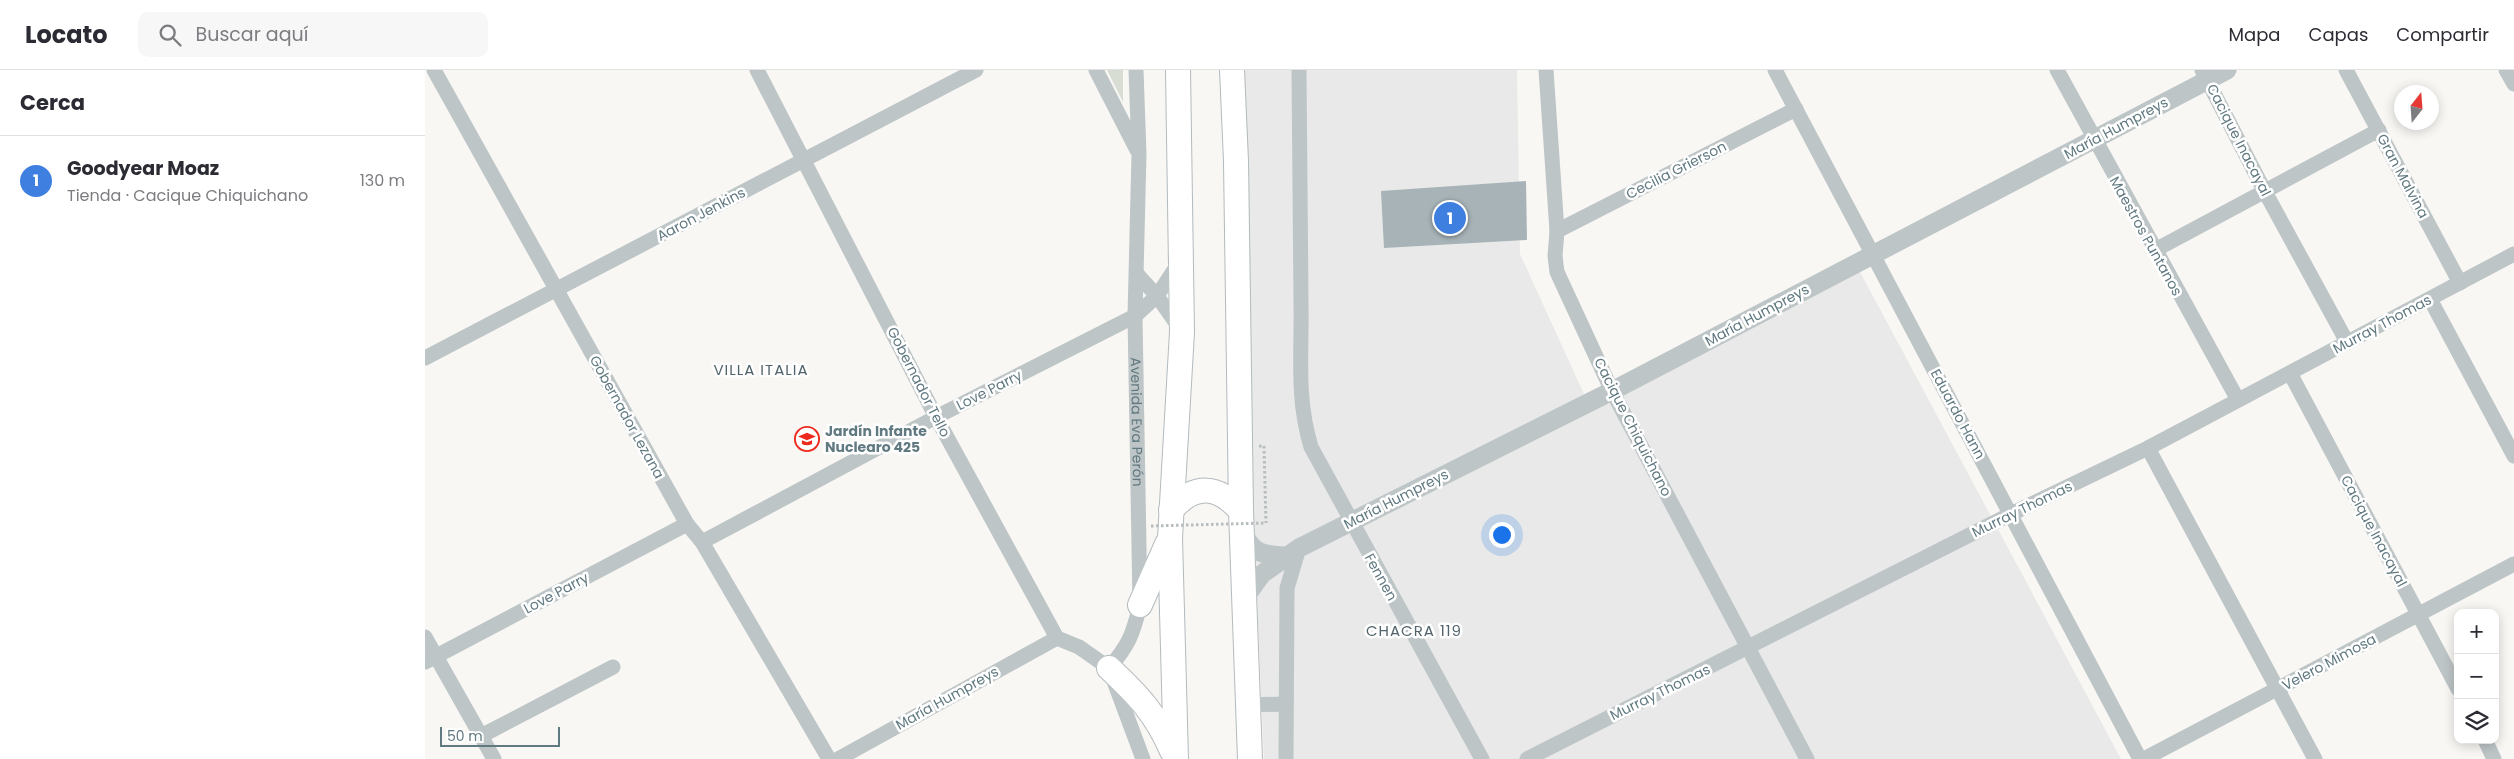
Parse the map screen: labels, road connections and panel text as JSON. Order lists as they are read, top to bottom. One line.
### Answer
{"streets":{"street":["María Humpreys","Cacique Inacayal","Cecilia Grierson","Gran Malvina","Aaron Jenkins","Maestros Puntanos","Murray Thomas","Gobernador Tello","Love Parry","Eduardo Hann","Gobernador Lezana","Avenida Eva Perón","Cacique Chiquichano","Fennen","Velero Mimosa"]},"crossings":[["María Humpreys","Cacique Inacayal"],["María Humpreys","Maestros Puntanos"],["María Humpreys","Gobernador Tello"],["María Humpreys","Eduardo Hann"],["María Humpreys","Cacique Chiquichano"],["María Humpreys","Fennen"],["Cacique Inacayal","Murray Thomas"],["Cacique Inacayal","Velero Mimosa"],["Cecilia Grierson","Eduardo Hann"],["Cecilia Grierson","Cacique Chiquichano"],["Gran Malvina","Murray Thomas"],["Aaron Jenkins","Gobernador Tello"],["Aaron Jenkins","Gobernador Lezana"],["Maestros Puntanos","Murray Thomas"],["Murray Thomas","Eduardo Hann"],["Murray Thomas","Cacique Chiquichano"],["Gobernador Tello","Love Parry"],["Love Parry","Gobernador Lezana"],["Love Parry","Avenida Eva Perón"]],"districts":["VILLA ITALIA","CHACRA 119"],"places":{"school or university":["Jardín Infante Nuclearo 425"]},"scale_bar":"50 m","north":"top","page":{"header":"Locato","search":"Buscar aquí","nav":["Mapa","Capas","Compartir"],"heading":"Cerca","list":[{"mark":"1","name":"Goodyear Moaz","note":"Tienda · Cacique Chiquichano","value":"130 m"}],"pins":"1","map_buttons":["+","−"],"scale":"50 m"}}
